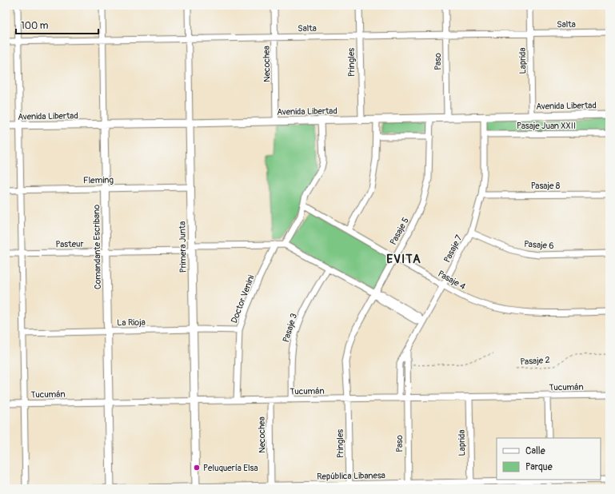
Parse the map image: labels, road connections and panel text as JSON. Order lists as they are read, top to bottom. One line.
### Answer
{"streets":{"main road":["Avenida Libertad","Comandante Escribano","Primera Junta"],"street":["Salta","Laprida","Paso","Pringles","Necochea","Pasaje Juan XXII","Fleming","Pasaje 8","Pasaje 5","Pasteur","Pasaje 6","Pasaje 7","Pasaje 4","Doctor Venini","La Rioja","Pasaje 3","Tucumán","República Libanesa"],"path":["Pasaje 2"]},"crossings":[["Salta","Laprida"],["Salta","Paso"],["Salta","Pringles"],["Salta","Necochea"],["Salta","Comandante Escribano"],["Salta","Primera Junta"],["Laprida","Avenida Libertad"],["Laprida","Tucumán"],["Laprida","República Libanesa"],["Paso","Avenida Libertad"],["Paso","Pasaje 7"],["Paso","Tucumán"],["Paso","República Libanesa"],["Pringles","Avenida Libertad"],["Pringles","Pasaje 5"],["Pringles","Tucumán"],["Pringles","República Libanesa"],["Necochea","Avenida Libertad"],["Necochea","Tucumán"],["Necochea","República Libanesa"],["Avenida Libertad","Pasaje 5"],["Avenida Libertad","Comandante Escribano"],["Avenida Libertad","Primera Junta"],["Avenida Libertad","Pasaje 7"],["Pasaje Juan XXII","Pasaje 7"],["Fleming","Comandante Escribano"],["Fleming","Primera Junta"],["Pasaje 8","Pasaje 7"],["Pasaje 5","Pasaje 4"],["Pasaje 5","Tucumán"],["Pasteur","Comandante Escribano"],["Pasteur","Primera Junta"],["Pasteur","Doctor Venini"],["Pasaje 6","Pasaje 7"],["Comandante Escribano","La Rioja"],["Comandante Escribano","Tucumán"],["Comandante Escribano","República Libanesa"],["Primera Junta","La Rioja"],["Primera Junta","Tucumán"],["Primera Junta","República Libanesa"],["Pasaje 7","Pasaje 4"],["Pasaje 7","Tucumán"],["Doctor Venini","La Rioja"],["Doctor Venini","Tucumán"],["Pasaje 3","Tucumán"]],"districts":["EVITA"],"places":["Peluquería Elsa"],"legend":["Calle","Parque"],"scale_bar":"100 m"}
